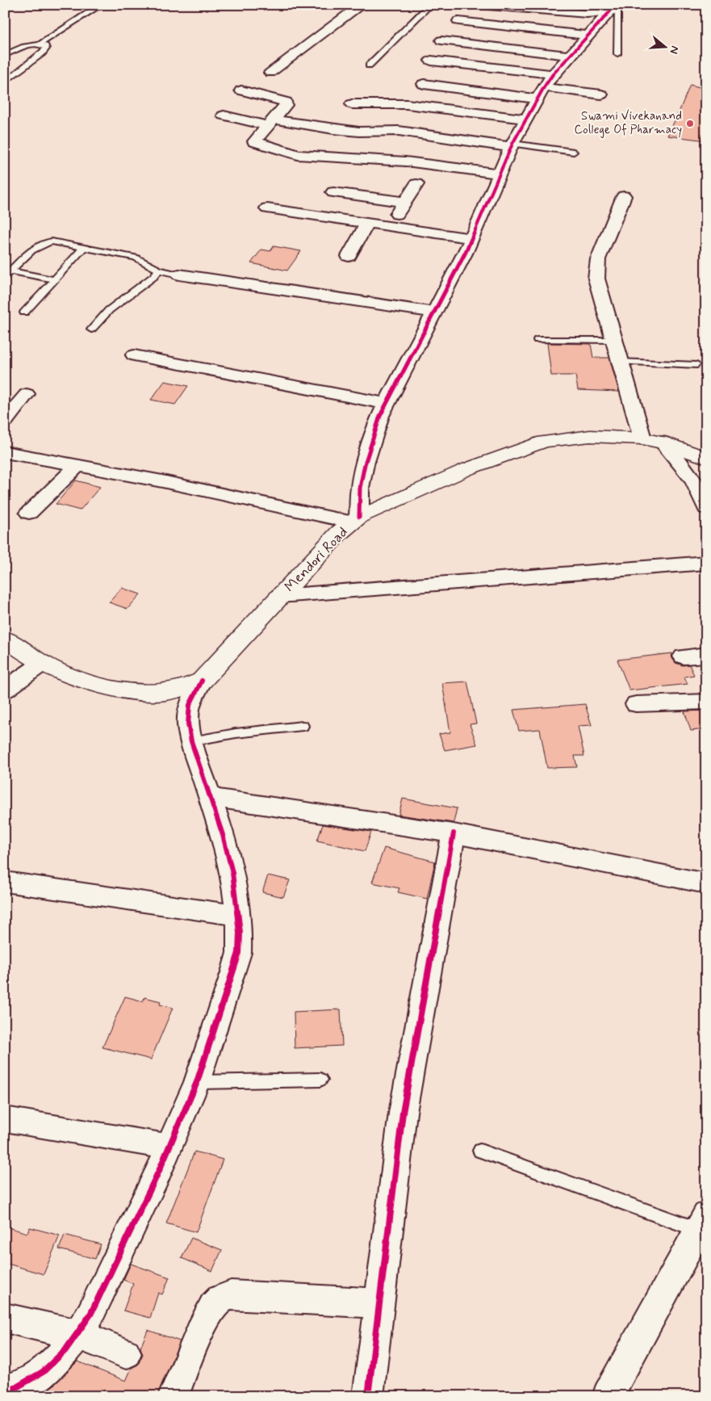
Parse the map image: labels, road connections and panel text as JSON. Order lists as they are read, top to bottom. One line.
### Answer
{"streets":{"main road":["Mendori Road"]},"places":["Swami Vivekanand College Of Pharmacy"],"north":"right"}
